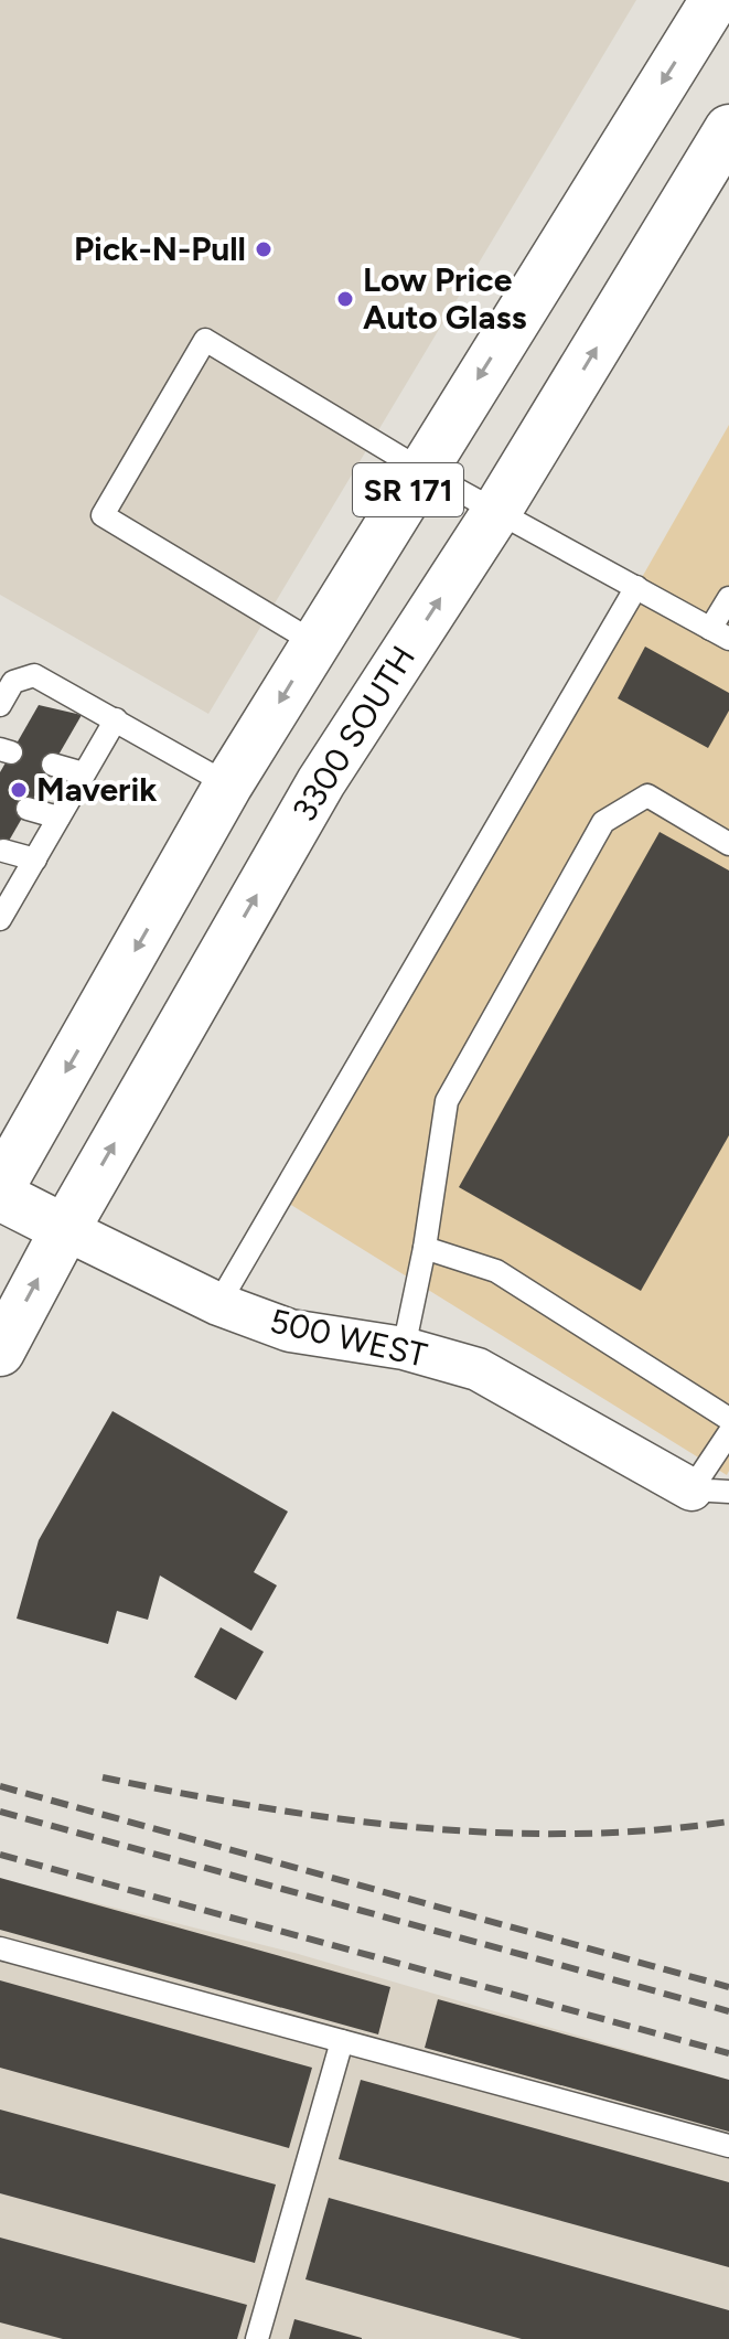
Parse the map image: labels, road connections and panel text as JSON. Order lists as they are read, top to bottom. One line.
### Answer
{"streets":{"main road":["SR 171","3300 SOUTH","500 WEST"]},"crossings":[["3300 SOUTH","500 WEST"]],"places":["Pick-N-Pull","Low Price Auto Glass","Maverik"]}
